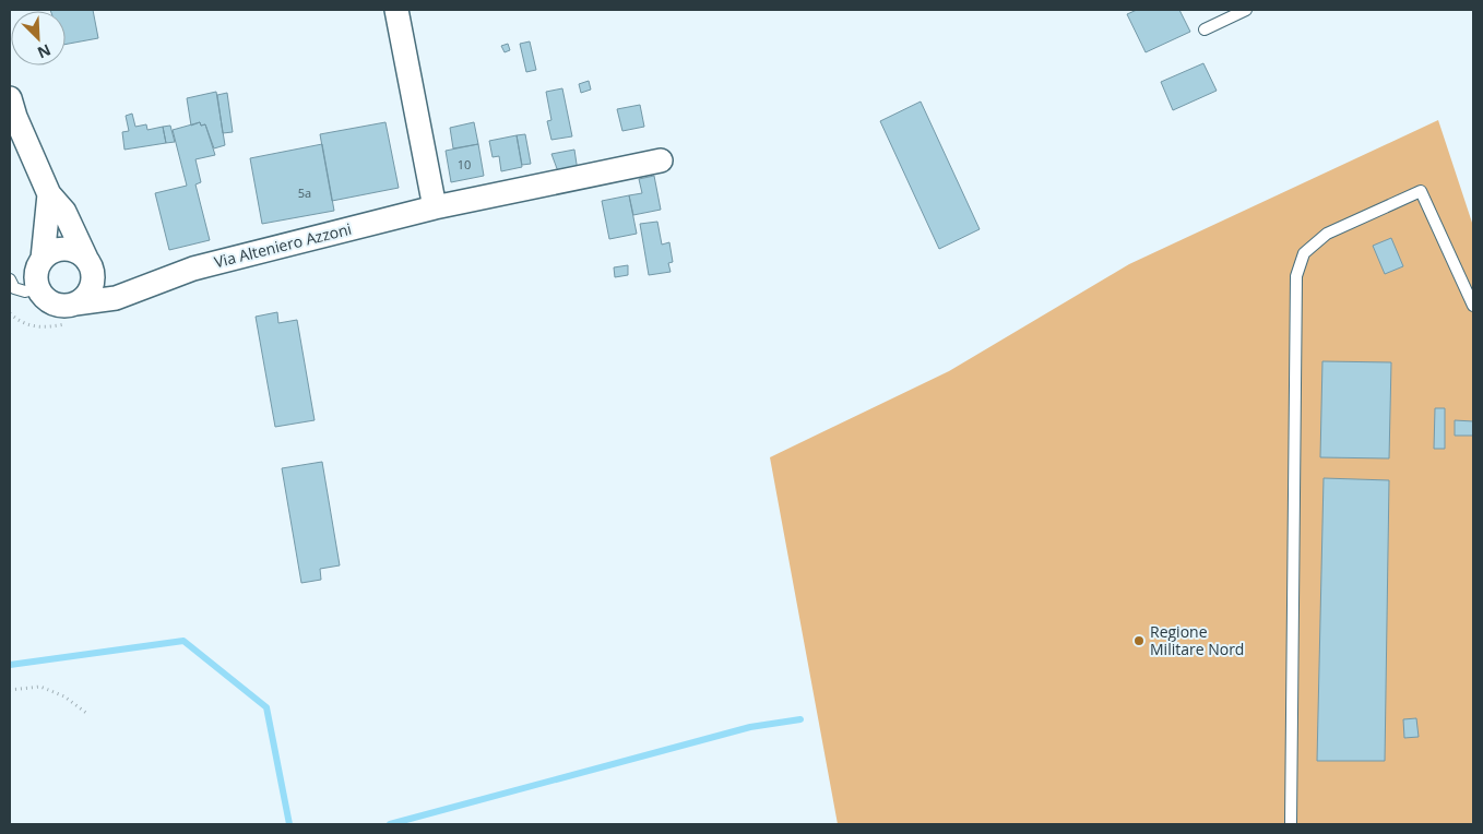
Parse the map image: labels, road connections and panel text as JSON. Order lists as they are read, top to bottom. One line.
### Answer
{"streets":{"street":["Via Alteniero Azzoni"]},"places":["Regione Militare Nord"],"house_numbers":["10","5a"],"north":"bottom right"}
